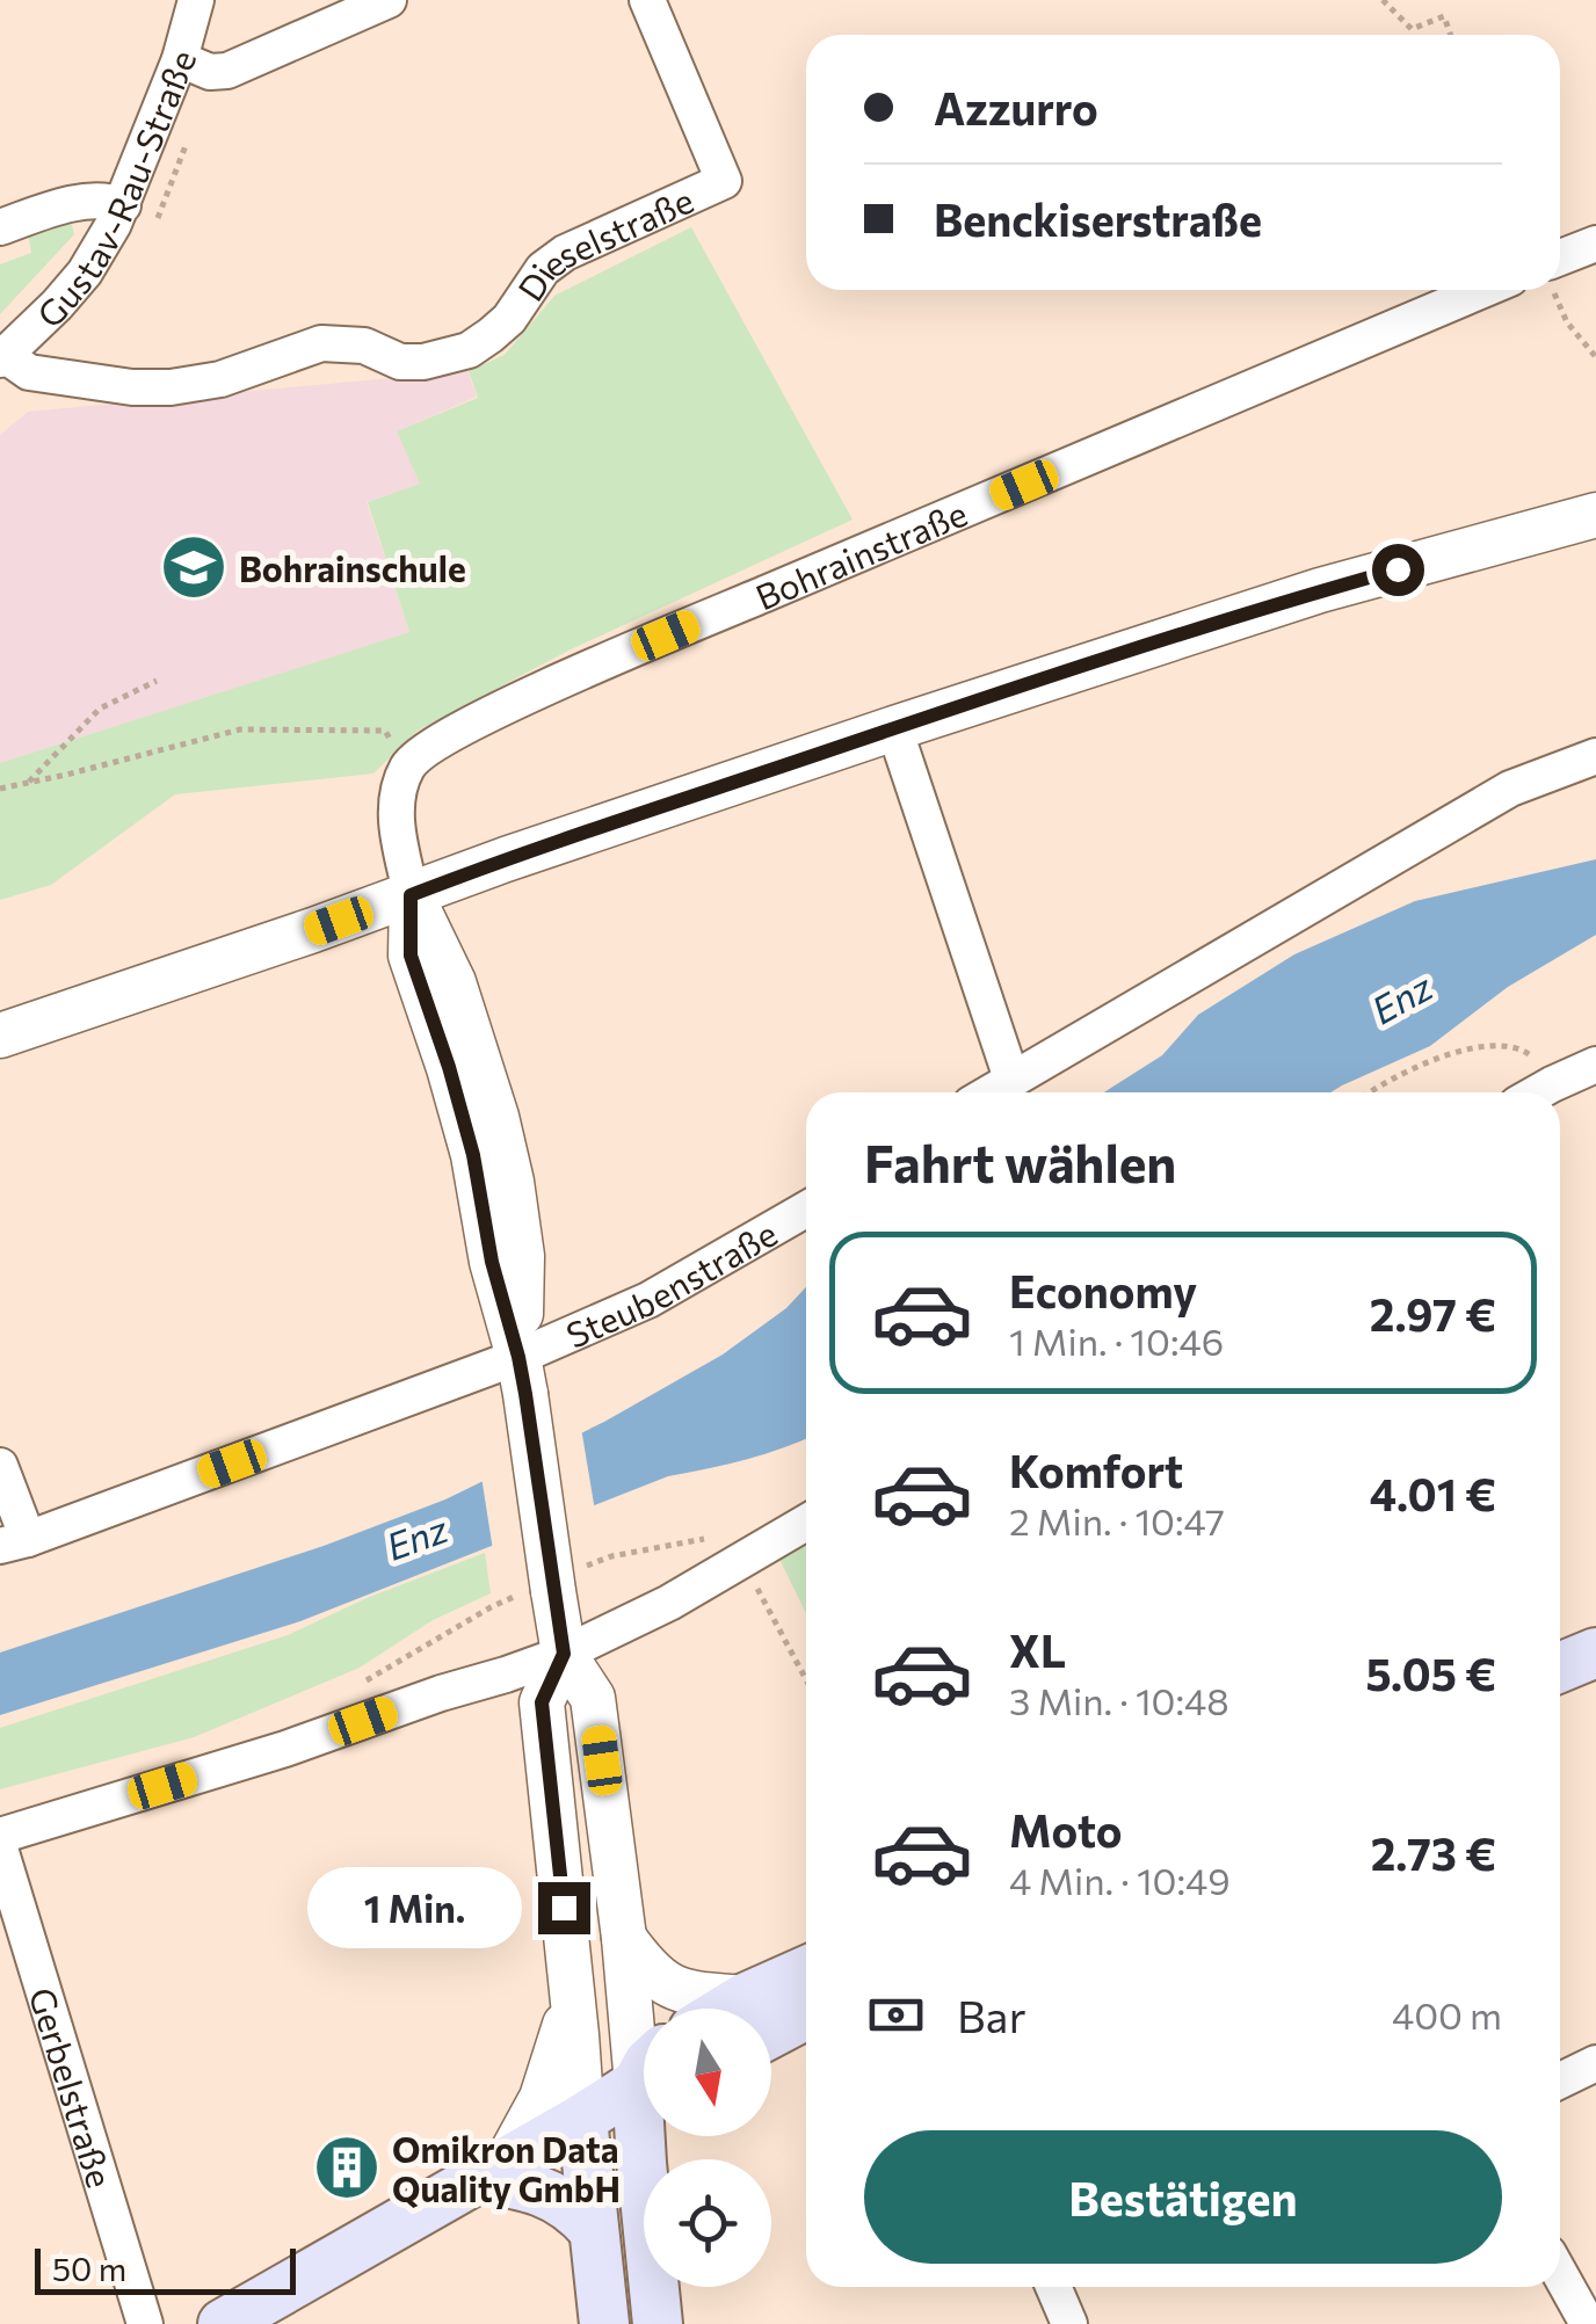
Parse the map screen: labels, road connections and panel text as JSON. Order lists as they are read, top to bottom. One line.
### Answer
{"streets":{"street":["Gustav-Rau-Straße","Dieselstraße","Bohrainstraße","Steubenstraße","Gerbelstraße"]},"crossings":[["Gustav-Rau-Straße","Dieselstraße"]],"water":["Enz"],"places":{"school or university":["Bohrainschule"],"building":["Omikron Data Quality GmbH"]},"scale_bar":"50 m","north":"bottom","page":{"banner":["Azzurro","Benckiserstraße"],"heading":"Fahrt wählen","list":[{"name":"Economy","note":"1 Min. · 10:46","value":"2.97 €"},{"name":"Komfort","note":"2 Min. · 10:47","value":"4.01 €"},{"name":"XL","note":"3 Min. · 10:48","value":"5.05 €"},{"name":"Moto","note":"4 Min. · 10:49","value":"2.73 €"}],"bubble":"1 Min.","pay":["Bar","400 m"],"buttons":"Bestätigen","scale":"50 m"}}
